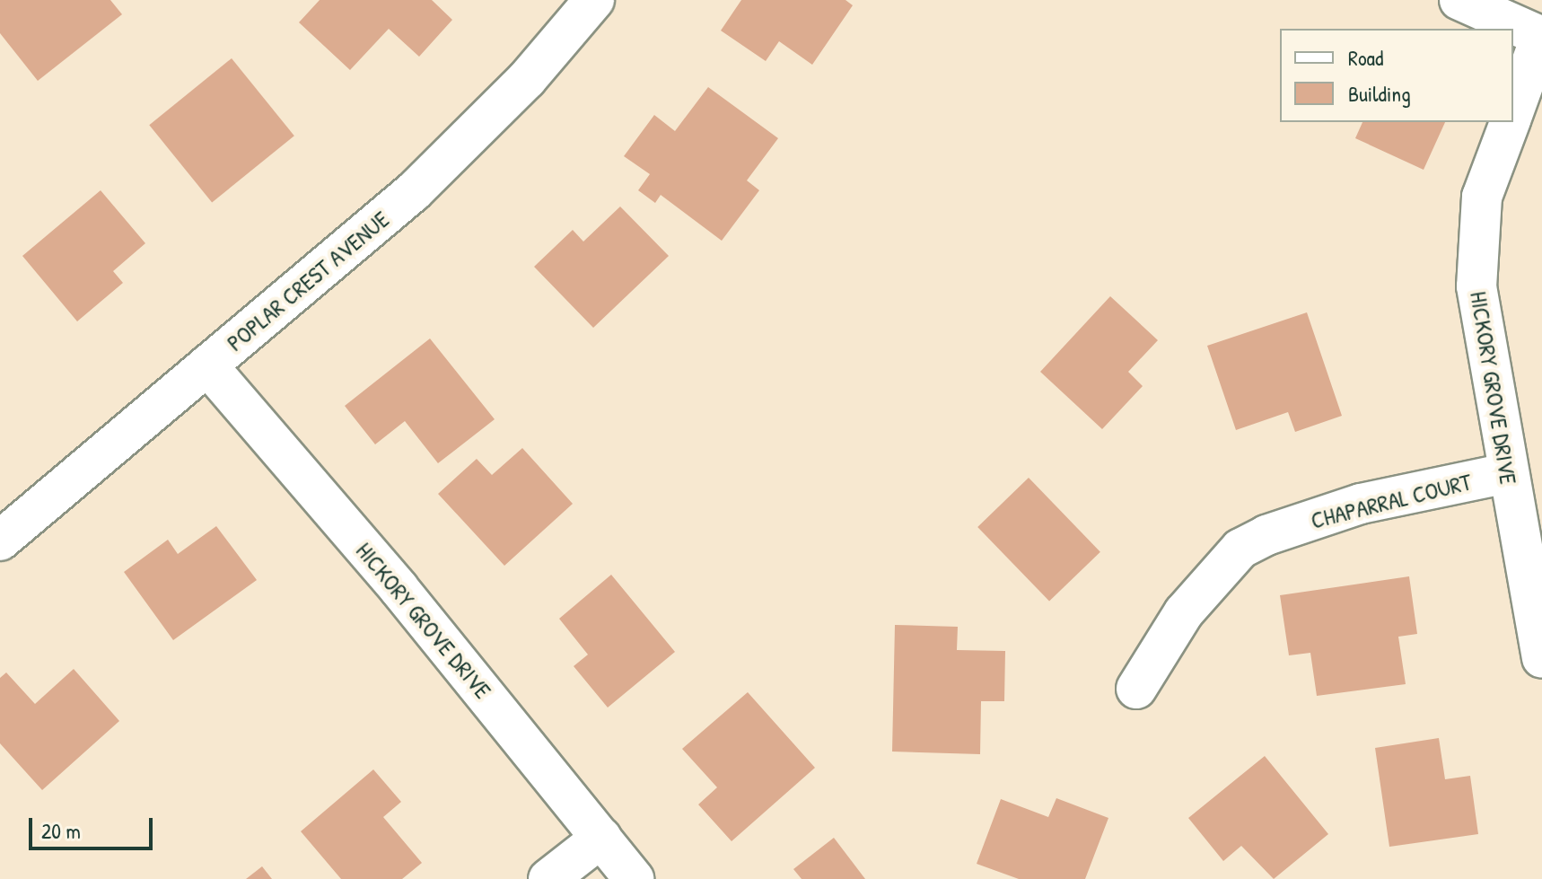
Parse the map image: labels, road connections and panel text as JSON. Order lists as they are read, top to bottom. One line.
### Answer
{"streets":{"street":["POPLAR CREST AVENUE","HICKORY GROVE DRIVE","CHAPARRAL COURT"]},"crossings":[["POPLAR CREST AVENUE","HICKORY GROVE DRIVE"],["HICKORY GROVE DRIVE","CHAPARRAL COURT"]],"legend":["Road","Building"],"scale_bar":"20 m"}
